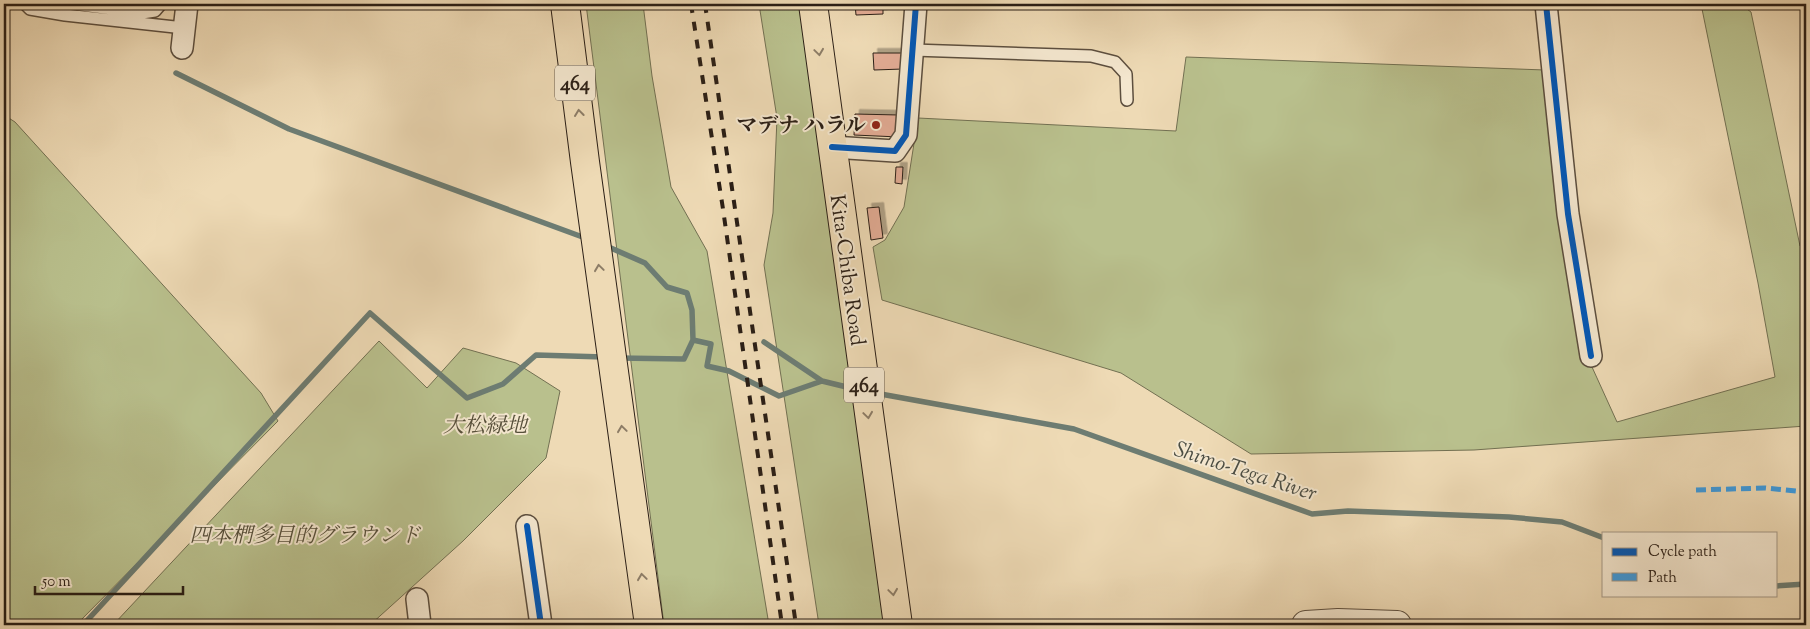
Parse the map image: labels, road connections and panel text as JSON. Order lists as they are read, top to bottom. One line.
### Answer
{"streets":{"highway":["464","Kita-Chiba Road"]},"water":["Shimo-Tega River"],"parks":["大松緑地","四本椚多目的グラウンド"],"places":["マデナ ハラル"],"legend":["Cycle path","Path"],"scale_bar":"50 m"}
